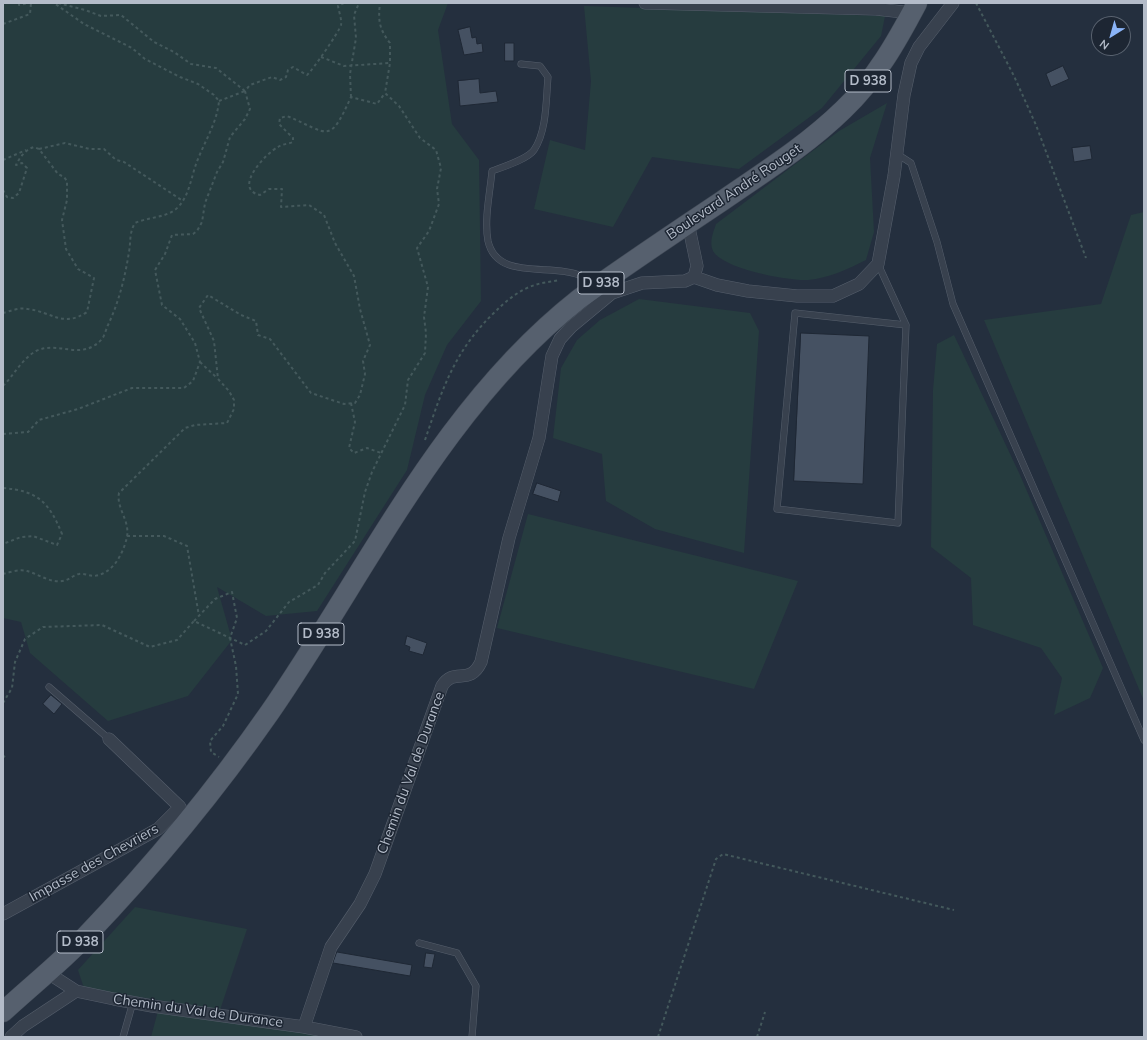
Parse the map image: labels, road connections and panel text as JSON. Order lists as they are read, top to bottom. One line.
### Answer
{"streets":{"main road":["D 938","Boulevard André Rouget"],"street":["Chemin du Val de Durance","Impasse des Chevriers"]},"crossings":[["D 938","Boulevard André Rouget"],["D 938","Chemin du Val de Durance"]],"north":"bottom left"}
